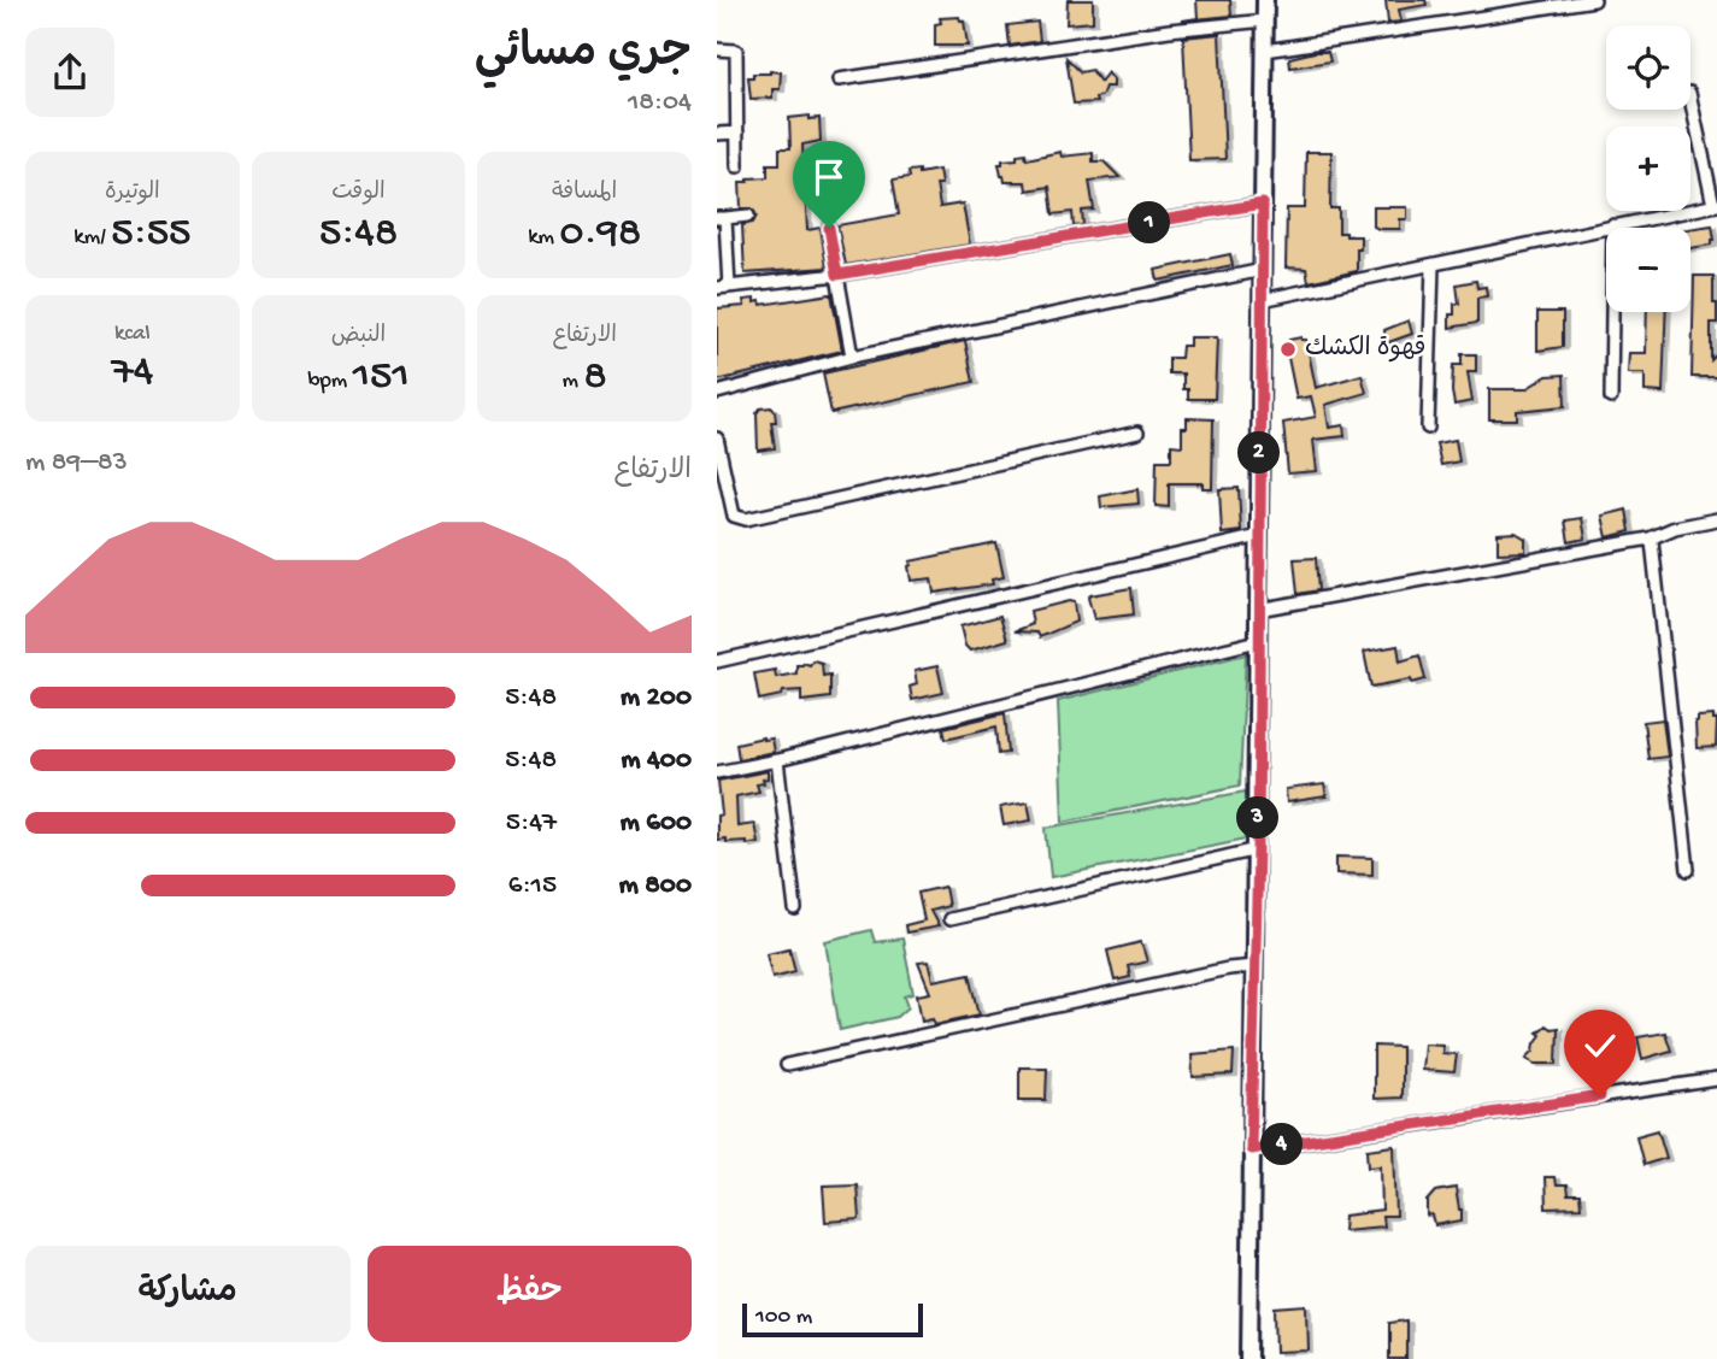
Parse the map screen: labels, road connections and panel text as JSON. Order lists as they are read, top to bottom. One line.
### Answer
{"places":["قهوة الكشك"],"scale_bar":"100 m","page":{"heading":["جري مسائي","18:04"],"map_buttons":["+","−"],"stats":[["المسافة","0.98 km"],["الوقت","5:48"],["الوتيرة","5:55 /km"],["الارتفاع","8 m"],["النبض","151 bpm"],["kcal","74"]],"pins":["1","2","3","4"],"chart":["الارتفاع","83–89 m"],"list":[{"name":"200 m","note":"5:48"},{"name":"400 m","note":"5:48"},{"name":"600 m","note":"5:47"},{"name":"800 m","note":"6:15"}],"buttons":["حفظ","مشاركة"],"scale":"100 m"}}
